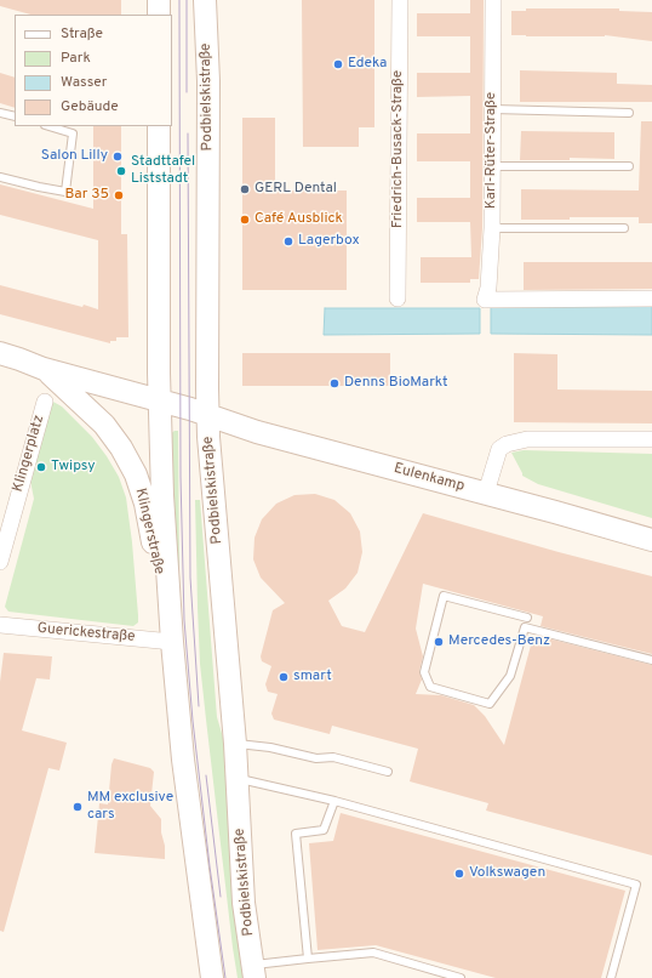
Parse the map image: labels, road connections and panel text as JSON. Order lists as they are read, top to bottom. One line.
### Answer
{"streets":{"main road":["Podbielskistraße","Eulenkamp","Klingerstraße"],"street":["Friedrich-Busack-Straße","Karl-Rüter-Straße","Klingerplatz","Guerickestraße"]},"crossings":[["Podbielskistraße","Eulenkamp"],["Podbielskistraße","Klingerstraße"],["Eulenkamp","Klingerstraße"],["Klingerstraße","Guerickestraße"]],"places":["Edeka","Salon Lilly","Stadttafel Liststadt","GERL Dental","Bar 35","Café Ausblick","Lagerbox","Denns BioMarkt","Twipsy","Mercedes-Benz","smart","MM exclusive cars","Volkswagen"],"legend":["Straße","Park","Wasser","Gebäude"]}
